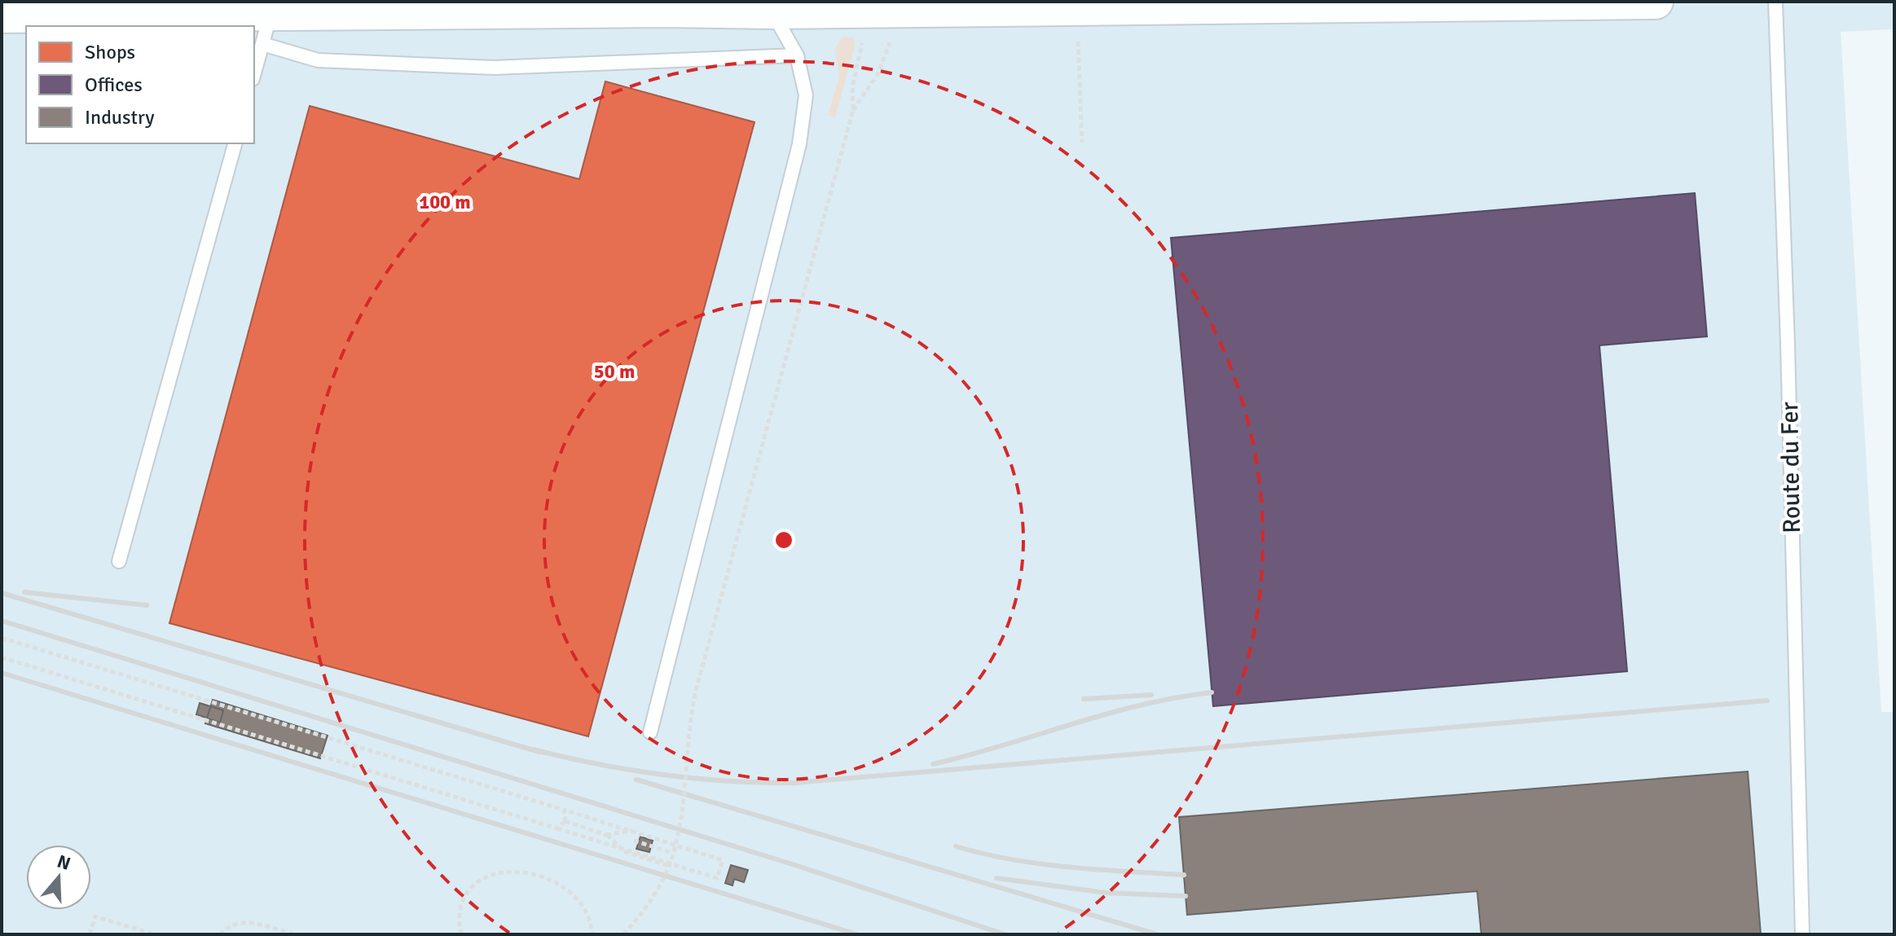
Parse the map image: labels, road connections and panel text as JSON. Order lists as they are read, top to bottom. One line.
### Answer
{"streets":{"lane":["Route du Fer"]},"legend":["Shops","Offices","Industry"],"north":"top","rings":["100 m","50 m"]}
